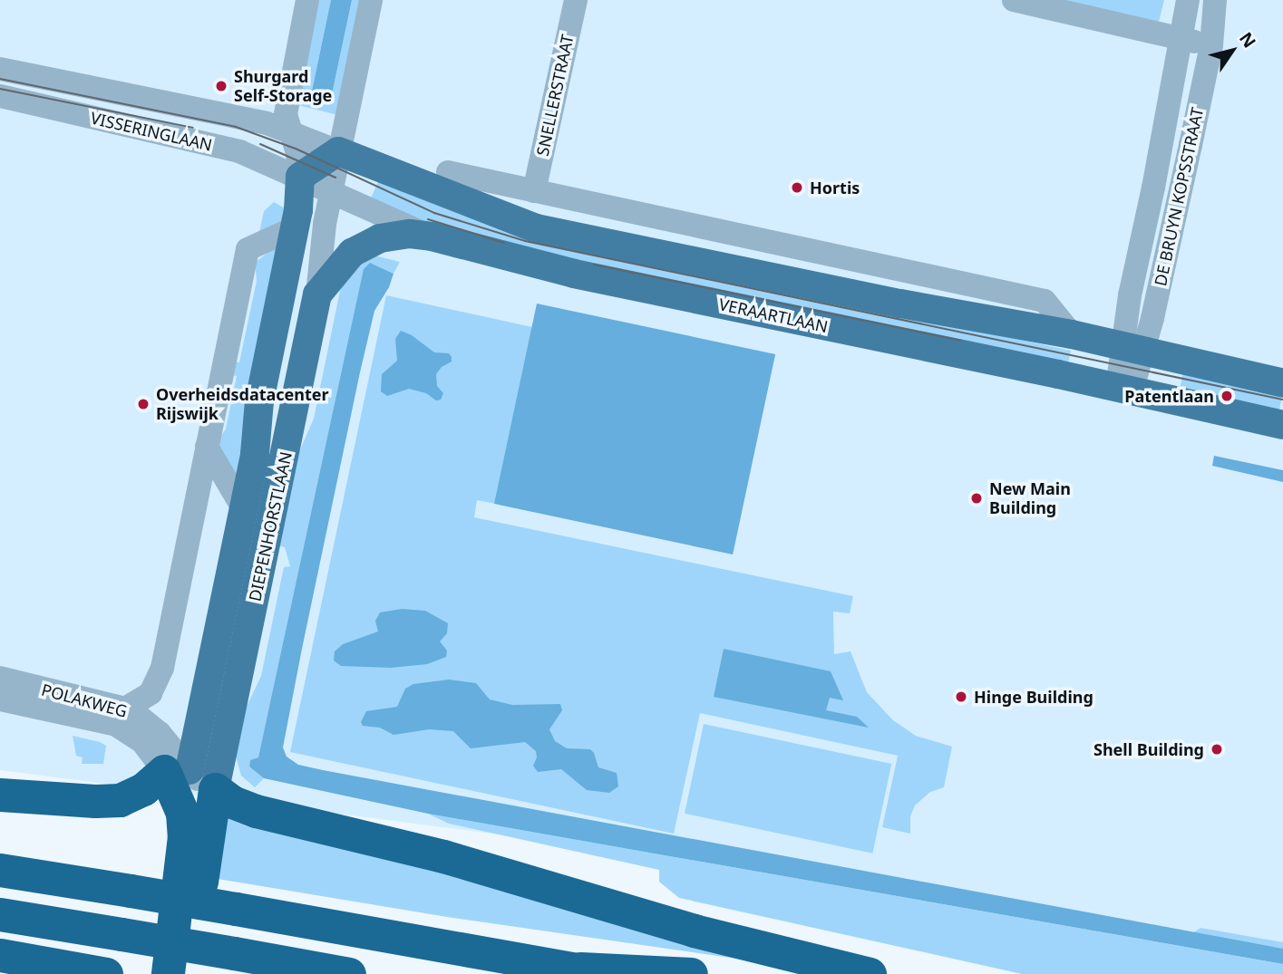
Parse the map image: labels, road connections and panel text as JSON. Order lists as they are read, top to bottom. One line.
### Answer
{"streets":{"main road":["VERAARTLAAN","DIEPENHORSTLAAN"],"street":["SNELLERSTRAAT","VISSERINGLAAN","DE BRUYN KOPSSTRAAT","POLAKWEG"]},"crossings":[["VISSERINGLAAN","VERAARTLAAN"],["VISSERINGLAAN","DIEPENHORSTLAAN"],["DE BRUYN KOPSSTRAAT","VERAARTLAAN"],["VERAARTLAAN","DIEPENHORSTLAAN"],["DIEPENHORSTLAAN","POLAKWEG"]],"places":["Shurgard Self-Storage","Hortis","Patentlaan","Overheidsdatacenter Rijswijk","New Main Building","Hinge Building","Shell Building"],"north":"top right"}
